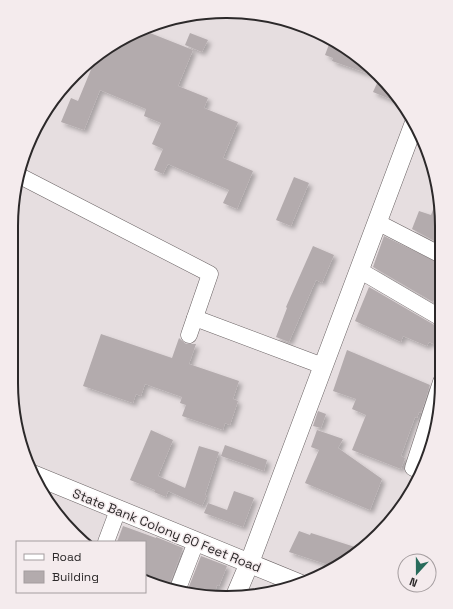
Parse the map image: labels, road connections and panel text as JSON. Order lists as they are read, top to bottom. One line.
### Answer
{"streets":{"street":["State Bank Colony 60 Feet Road"]},"legend":["Road","Building"],"north":"bottom"}
